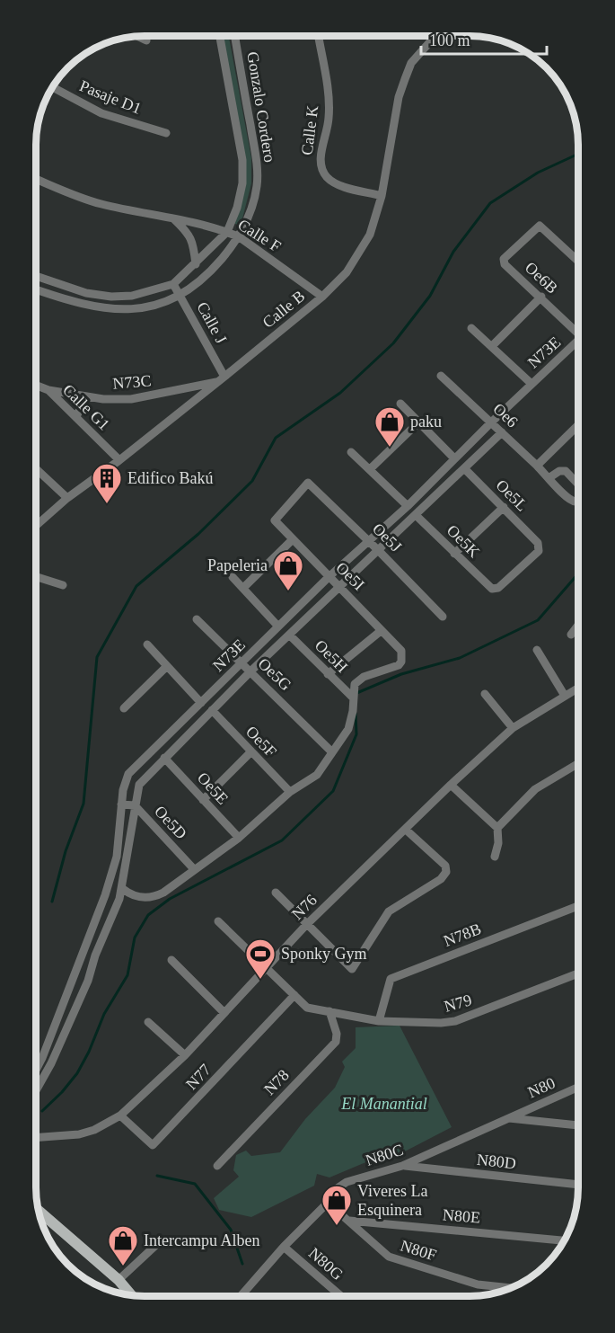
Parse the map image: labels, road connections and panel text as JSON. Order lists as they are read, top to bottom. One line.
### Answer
{"streets":{"street":["Pasaje D1","Gonzalo Cordero","Calle K","Calle F","Oe6B","Calle B","Calle J","N73E","N73C","Calle G1","Oe6","Oe5L","Oe5J","Oe5K","Oe5I","Oe5H","Oe5G","Oe5F","Oe5E","Oe5D","N76","N78B","N79","N77","N78","N80","N80C","N80D","N80E","N80F","N80G"]},"crossings":[["Gonzalo Cordero","Calle F"],["Gonzalo Cordero","Calle J"],["Calle K","Calle B"],["Calle F","Calle B"],["Calle B","Calle J"],["Calle B","N73C"],["Calle B","Calle G1"],["Calle J","N73C"],["N73E","Oe6"],["N73E","Oe5L"],["N73E","Oe5J"],["N73E","Oe5K"],["N73E","Oe5I"],["N73E","Oe5H"],["N73E","Oe5G"],["N73E","Oe5F"],["N73E","Oe5E"],["N73E","Oe5D"],["N73C","Calle G1"],["Oe5L","Oe5K"],["Oe5J","Oe5I"],["Oe5I","Oe5H"],["N76","N77"],["N78B","N79"],["N79","N78"],["N80","N80C"],["N80C","N80D"],["N80C","N80F"],["N80C","N80G"],["N80E","N80F"]],"parks":["El Manantial"],"places":{"shop":["paku","Papeleria","Viveres La Esquinera","Intercampu Alben"],"building":["Edifico Bakú"],"sports":["Sponky Gym"]},"scale_bar":"100 m"}
